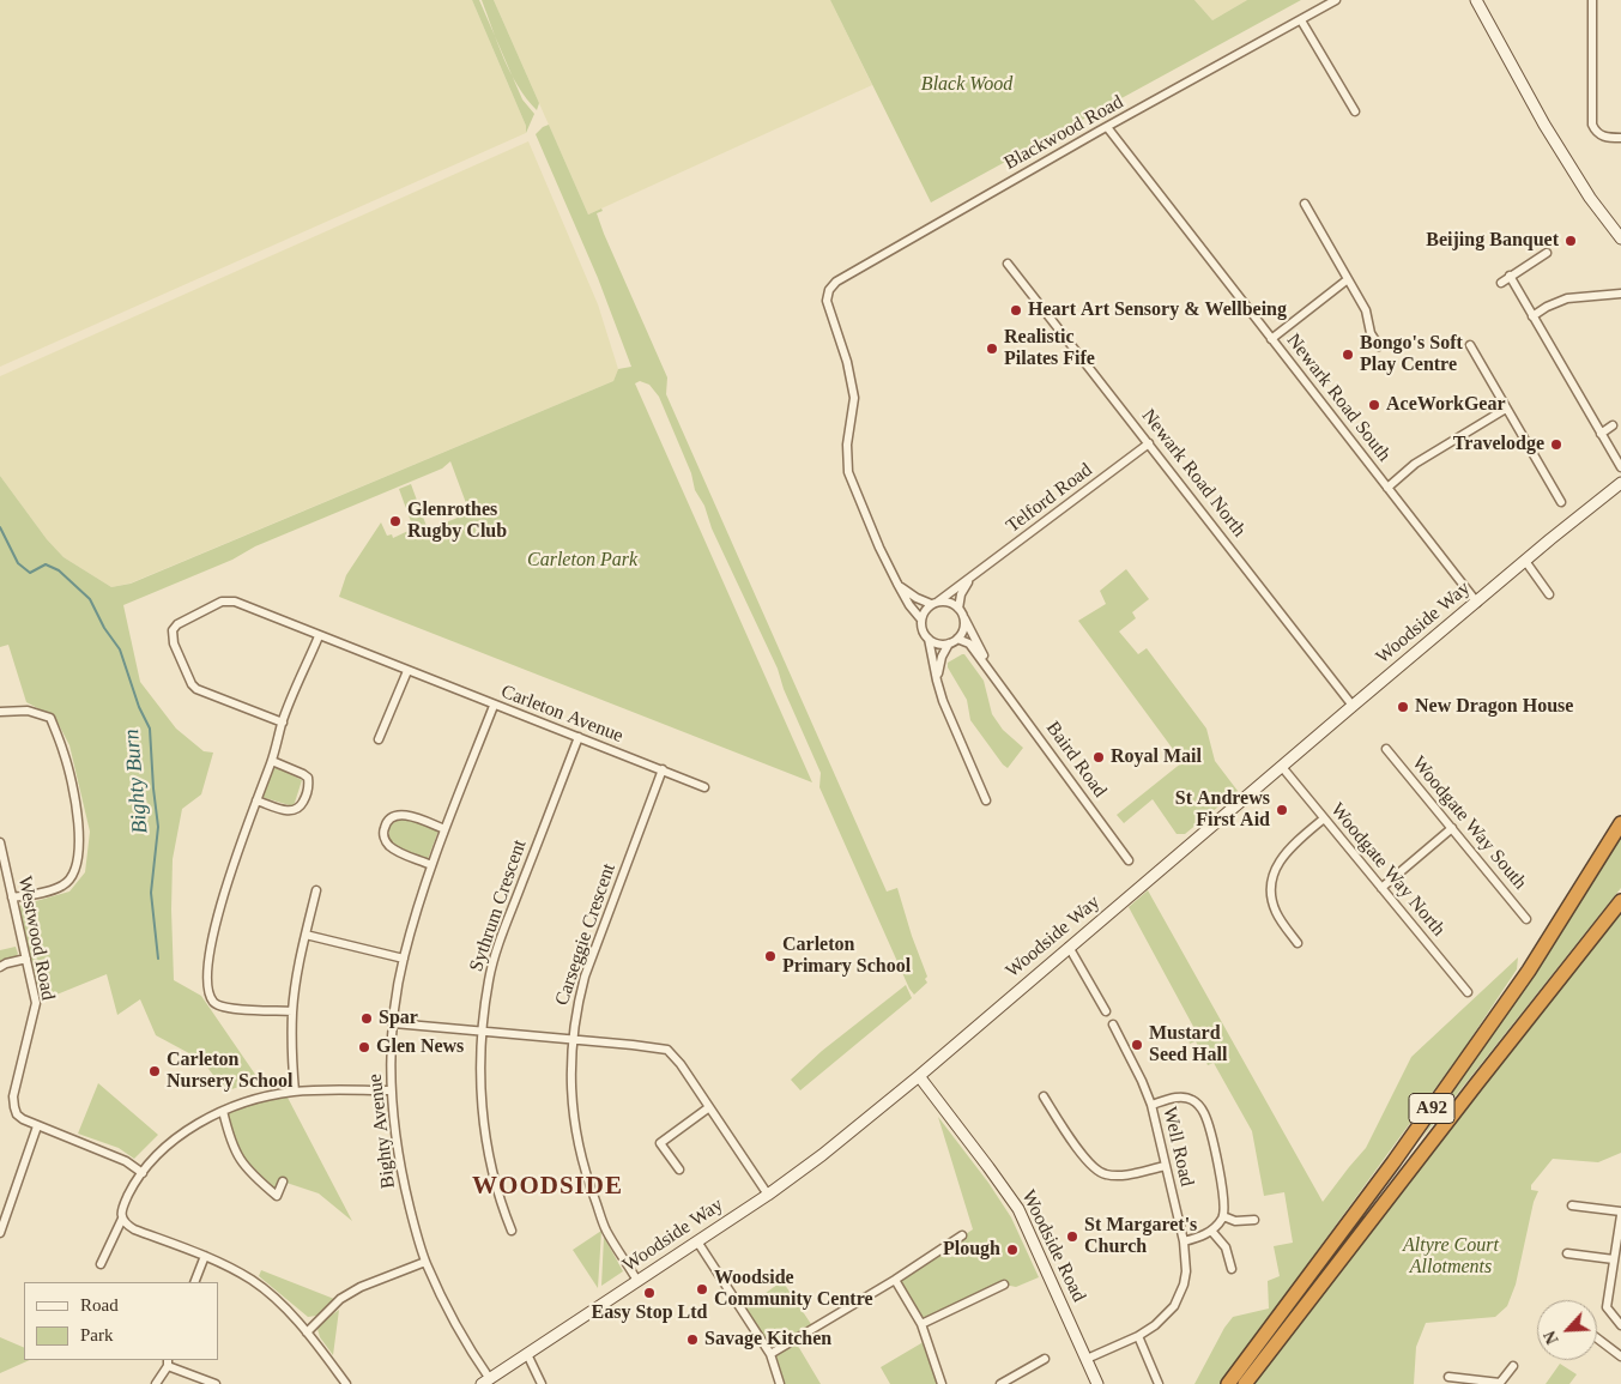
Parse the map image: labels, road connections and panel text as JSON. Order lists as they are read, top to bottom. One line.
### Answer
{"streets":{"highway":["A92"],"street":["Blackwood Road","Newark Road South","Newark Road North","Telford Road","Woodside Way","Carleton Avenue","Baird Road","Woodgate Way South","Woodgate Way North","Sythrum Crescent","Carseggie Crescent","Westwood Road","Bighty Avenue","Well Road","Woodside Road"]},"crossings":[["Blackwood Road","Newark Road South"],["Newark Road South","Woodside Way"],["Newark Road North","Telford Road"],["Newark Road North","Woodside Way"],["Telford Road","Baird Road"],["Woodside Way","Woodgate Way North"],["Woodside Way","Carseggie Crescent"],["Woodside Way","Bighty Avenue"],["Woodside Way","Woodside Road"],["Carleton Avenue","Sythrum Crescent"],["Carleton Avenue","Carseggie Crescent"],["Carleton Avenue","Bighty Avenue"],["Well Road","Woodside Road"]],"districts":["WOODSIDE"],"water":["Bighty Burn"],"parks":["Black Wood","Carleton Park","Altyre Court Allotments"],"places":["Beijing Banquet","Heart Art Sensory & Wellbeing","Realistic Pilates Fife","Bongo's Soft Play Centre","AceWorkGear","Travelodge","Glenrothes Rugby Club","New Dragon House","Royal Mail","St Andrews First Aid","Carleton Primary School","Spar","Mustard Seed Hall","Glen News","Carleton Nursery School","St Margaret's Church","Plough","Woodside Community Centre","Easy Stop Ltd","Savage Kitchen"],"legend":["Road","Park"],"north":"bottom left"}
